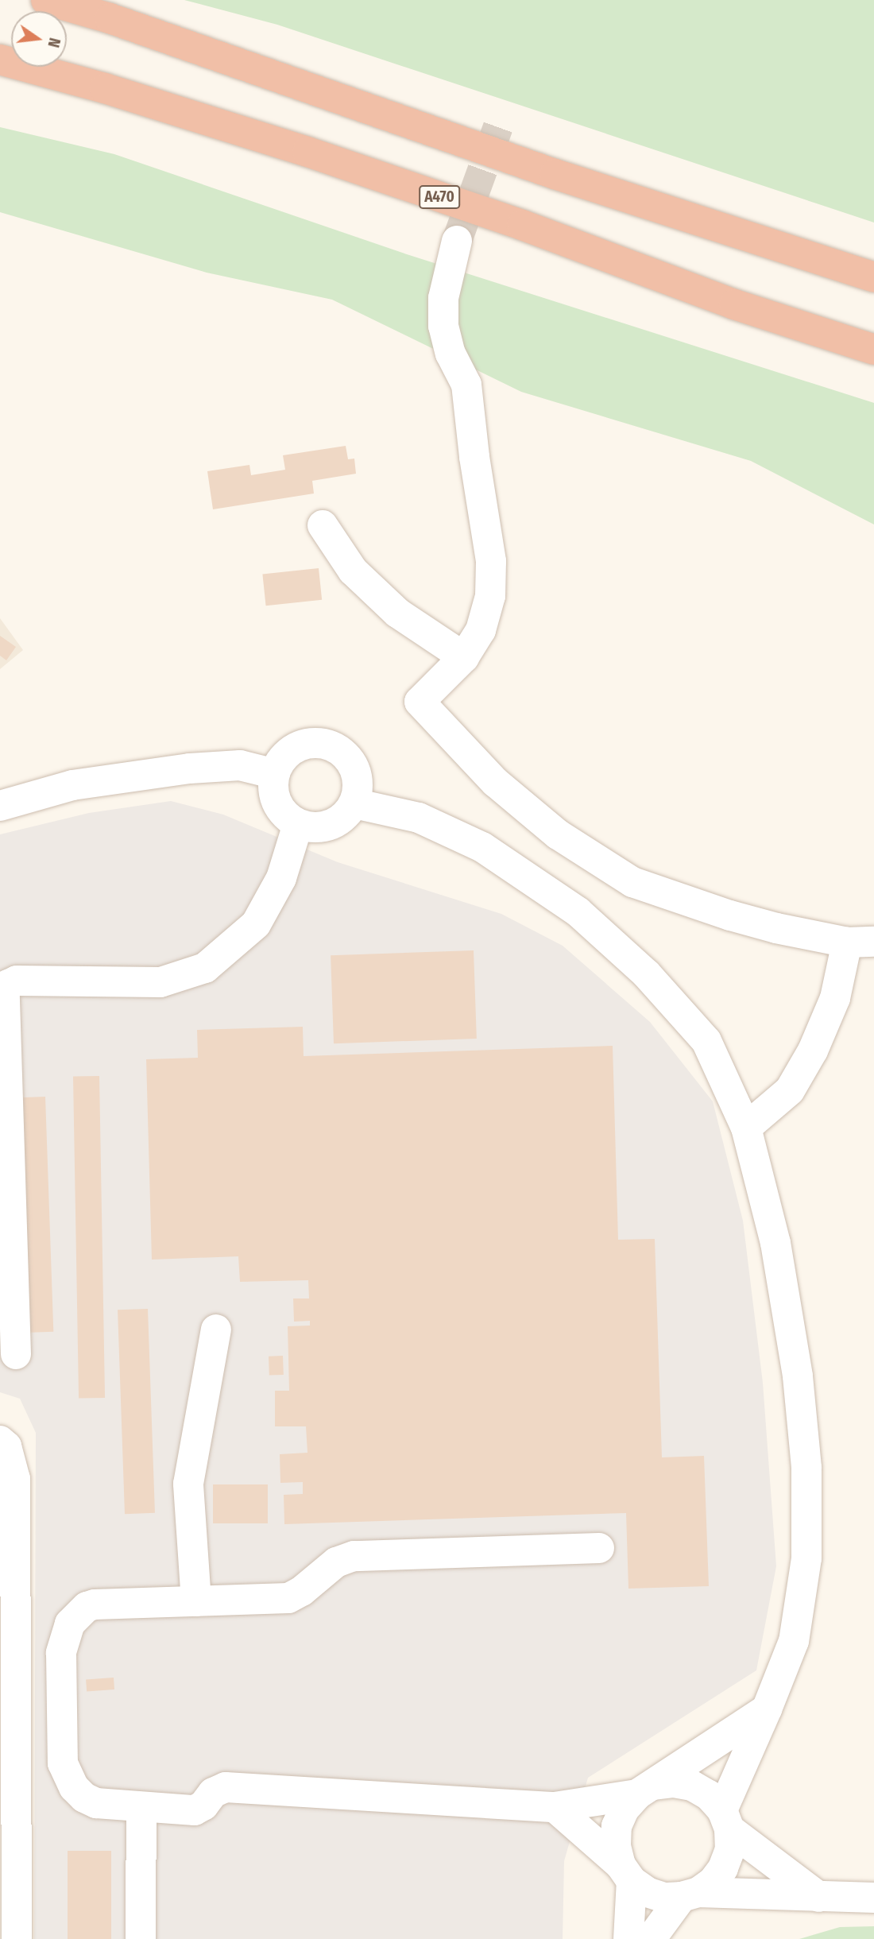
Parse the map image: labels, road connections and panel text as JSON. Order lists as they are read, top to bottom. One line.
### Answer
{"streets":{"highway":["A470"]},"north":"right"}
